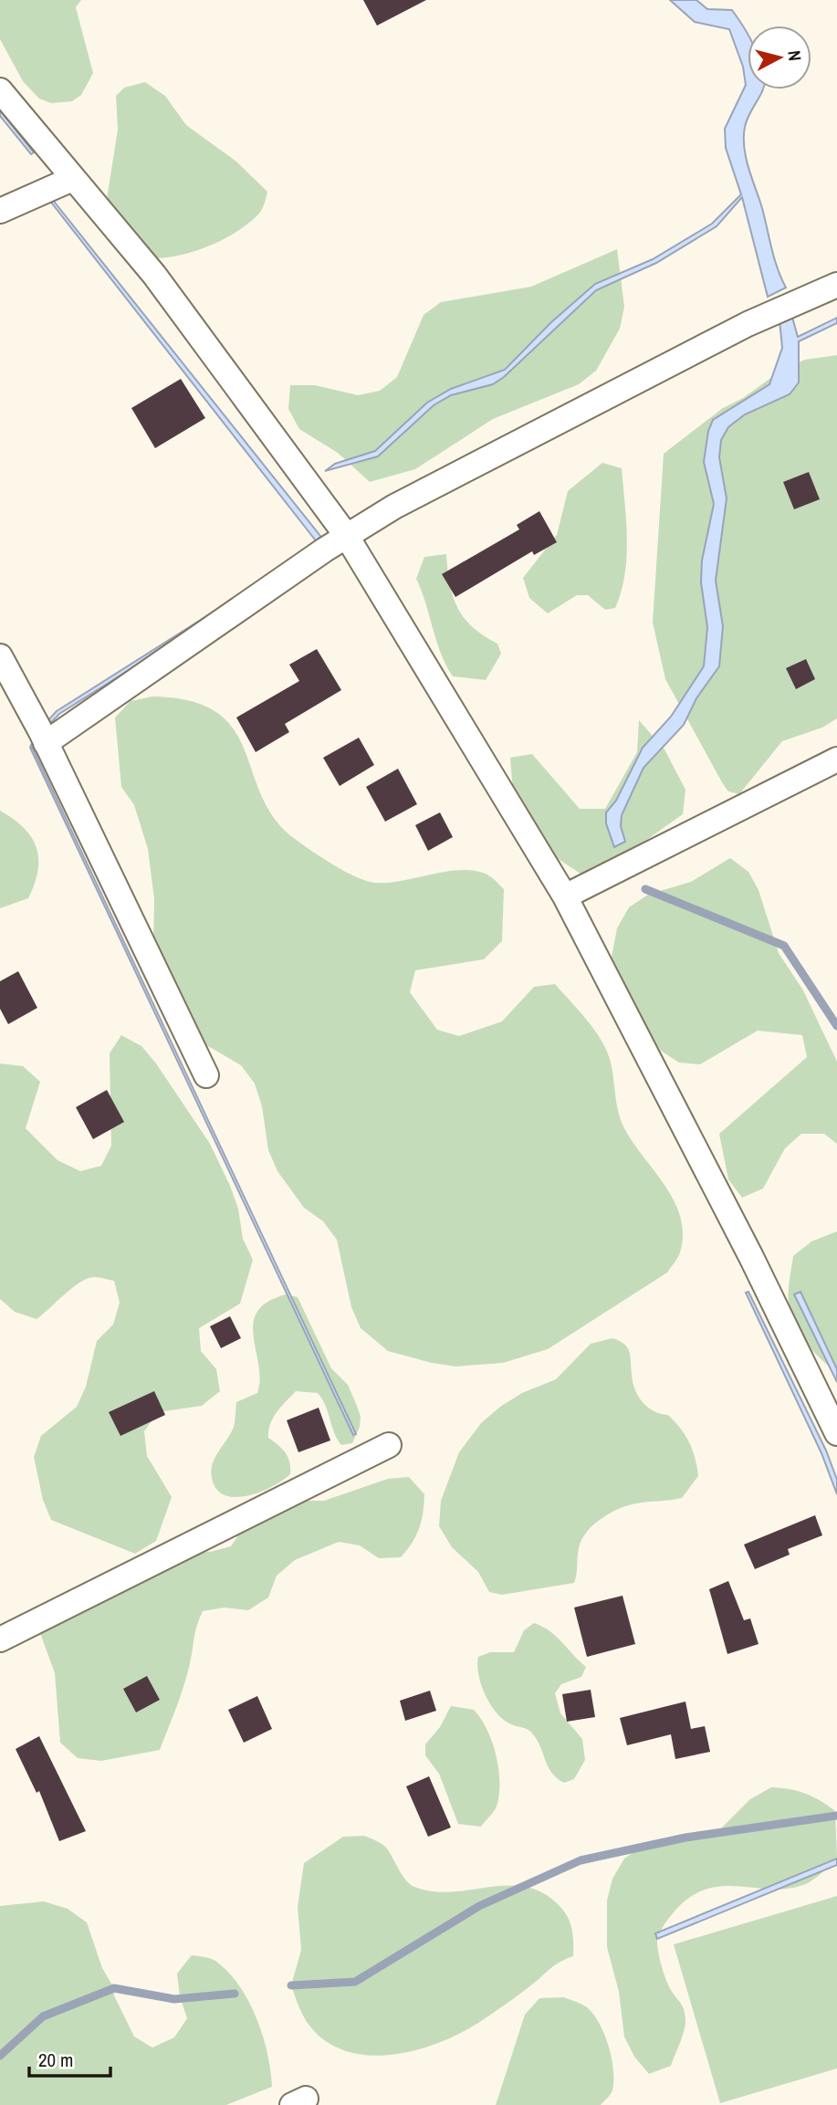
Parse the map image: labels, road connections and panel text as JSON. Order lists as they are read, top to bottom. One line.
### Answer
{"scale_bar":"20 m","north":"right"}
